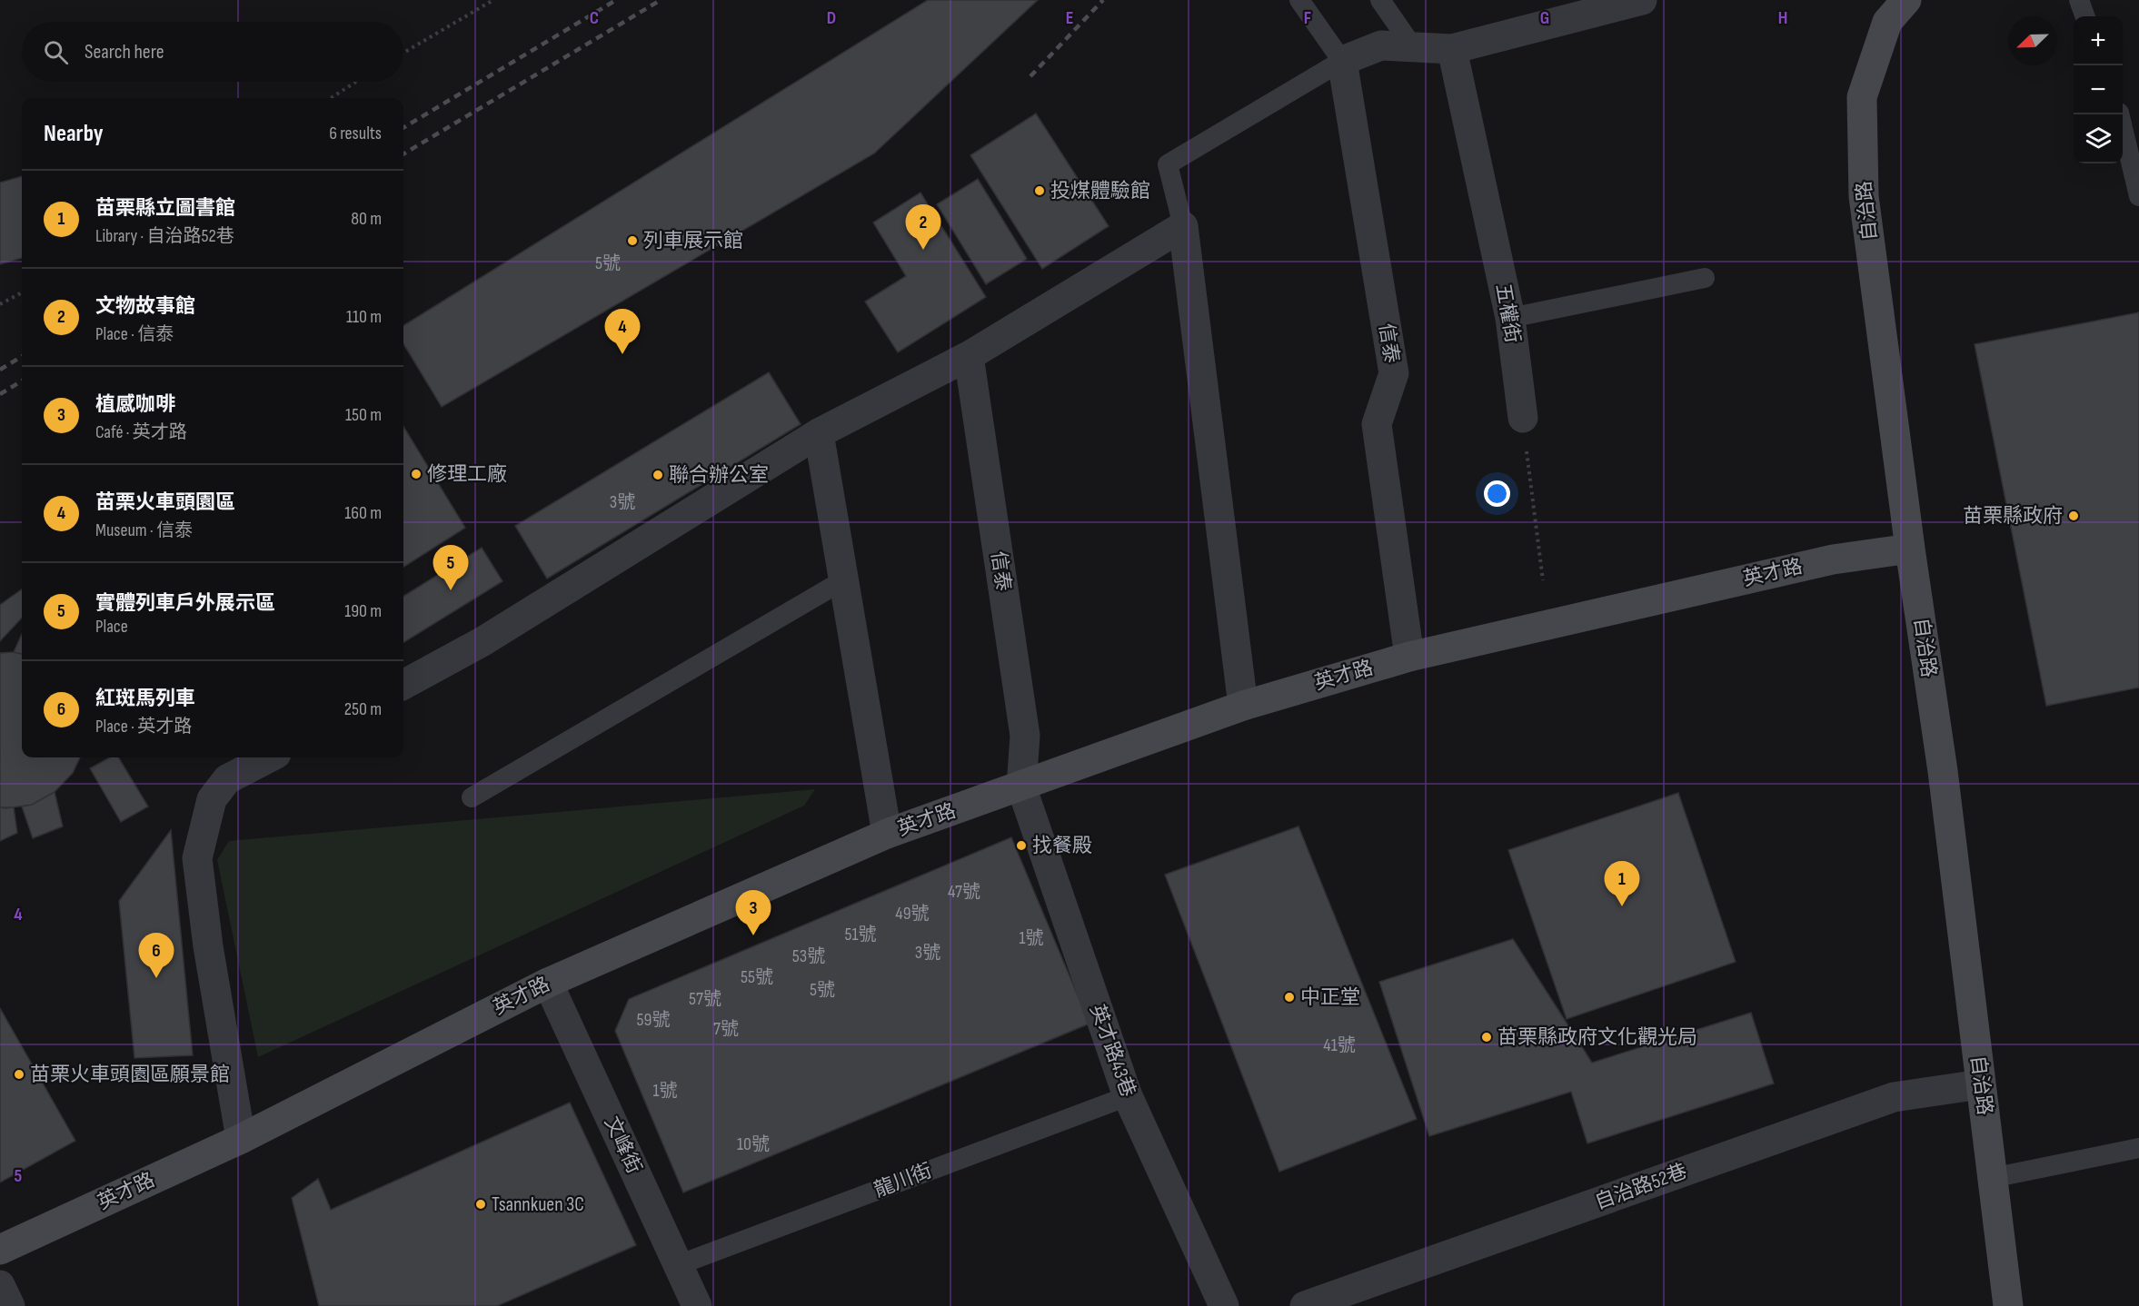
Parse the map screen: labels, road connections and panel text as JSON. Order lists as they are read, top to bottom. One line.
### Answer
{"streets":{"street":["自治路","五權街","信泰","英才路","英才路43巷","文峰街","自治路52巷"],"lane":["龍川街"]},"crossings":[["自治路","英才路"],["自治路","自治路52巷"],["信泰","英才路"],["信泰","英才路43巷"],["英才路","英才路43巷"],["英才路","文峰街"],["英才路43巷","龍川街"],["文峰街","龍川街"]],"places":["投煤體驗館","列車展示館","修理工廠","聯合辦公室","苗栗縣政府","找餐殿","中正堂","苗栗縣政府文化觀光局","苗栗火車頭園區願景館","Tsannkuen 3C"],"house_numbers":["5號","3號","47號","49號","51號","1號","3號","53號","55號","5號","57號","59號","7號","41號","1號","10號"],"north":"bottom left","page":{"map_buttons":["+","−"],"search":"Search here","heading":["Nearby","6 results"],"list":[{"mark":"1","name":"苗栗縣立圖書館","note":"Library · 自治路52巷","value":"80 m"},{"mark":"2","name":"文物故事館","note":"Place · 信泰","value":"110 m"},{"mark":"3","name":"植感咖啡","note":"Café · 英才路","value":"150 m"},{"mark":"4","name":"苗栗火車頭園區","note":"Museum · 信泰","value":"160 m"},{"mark":"5","name":"實體列車戶外展示區","note":"Place","value":"190 m"},{"mark":"6","name":"紅斑馬列車","note":"Place · 英才路","value":"250 m"}],"pins":["2","4","5","1","3","6"]},"grid":{"columns":["C","D","E","F","G","H"],"rows":["4","5"]}}
